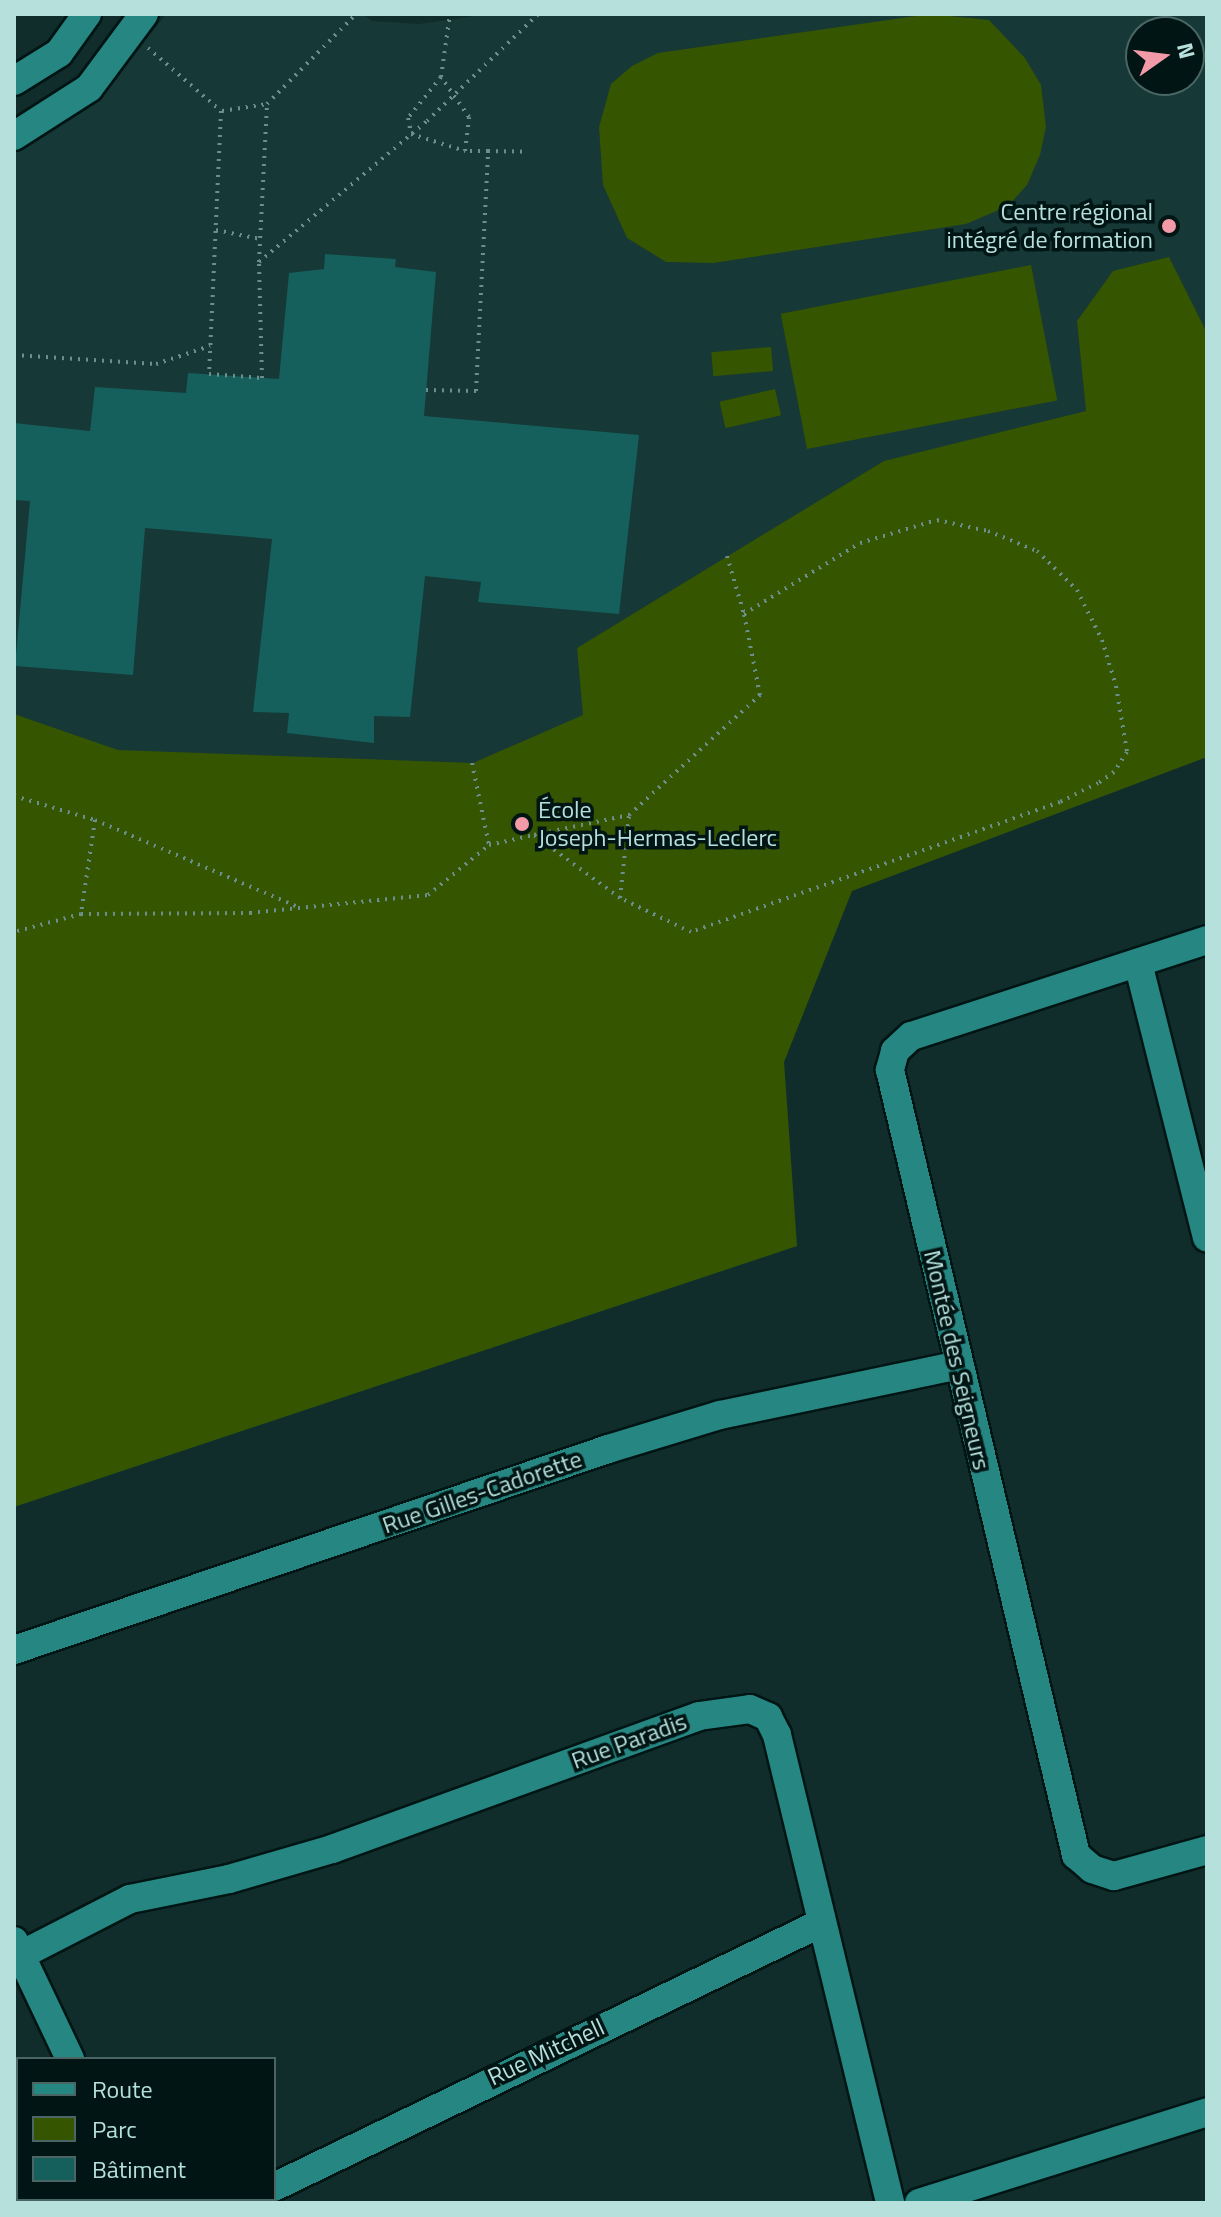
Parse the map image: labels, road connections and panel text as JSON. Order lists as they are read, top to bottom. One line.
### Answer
{"streets":{"street":["Montée des Seigneurs","Rue Gilles-Cadorette","Rue Paradis","Rue Mitchell"]},"crossings":[["Montée des Seigneurs","Rue Gilles-Cadorette"],["Rue Paradis","Rue Mitchell"]],"places":["Centre régional intégré de formation","École Joseph-Hermas-Leclerc"],"legend":["Route","Parc","Bâtiment"],"north":"right"}
